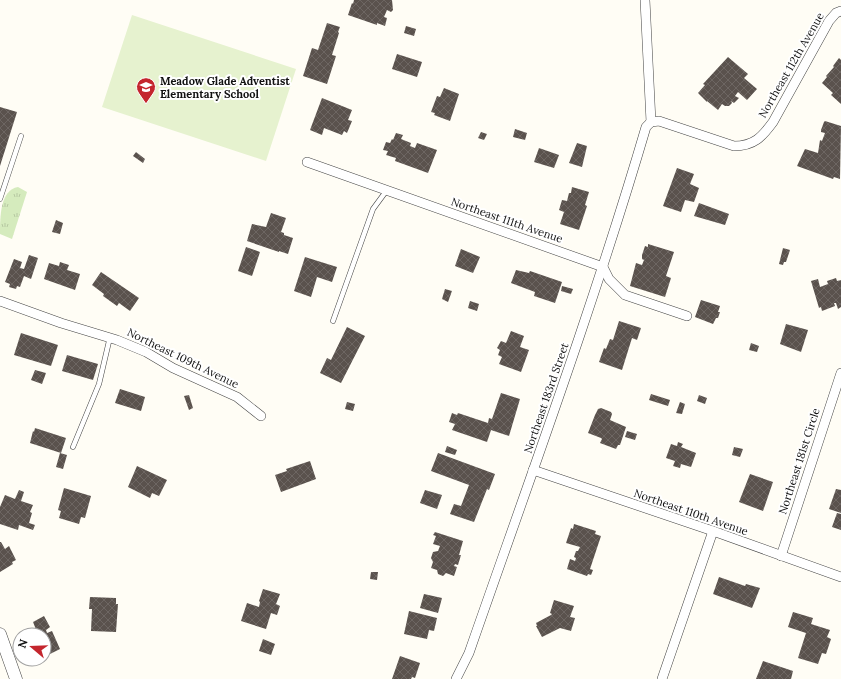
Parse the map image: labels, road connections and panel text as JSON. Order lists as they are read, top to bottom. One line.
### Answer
{"streets":{"street":["Northeast 112th Avenue","Northeast 111th Avenue","Northeast 109th Avenue","Northeast 183rd Street","Northeast 181st Circle","Northeast 110th Avenue"]},"crossings":[["Northeast 112th Avenue","Northeast 183rd Street"],["Northeast 111th Avenue","Northeast 183rd Street"],["Northeast 183rd Street","Northeast 110th Avenue"],["Northeast 181st Circle","Northeast 110th Avenue"]],"places":{"school or university":["Meadow Glade Adventist Elementary School"]},"north":"left"}
